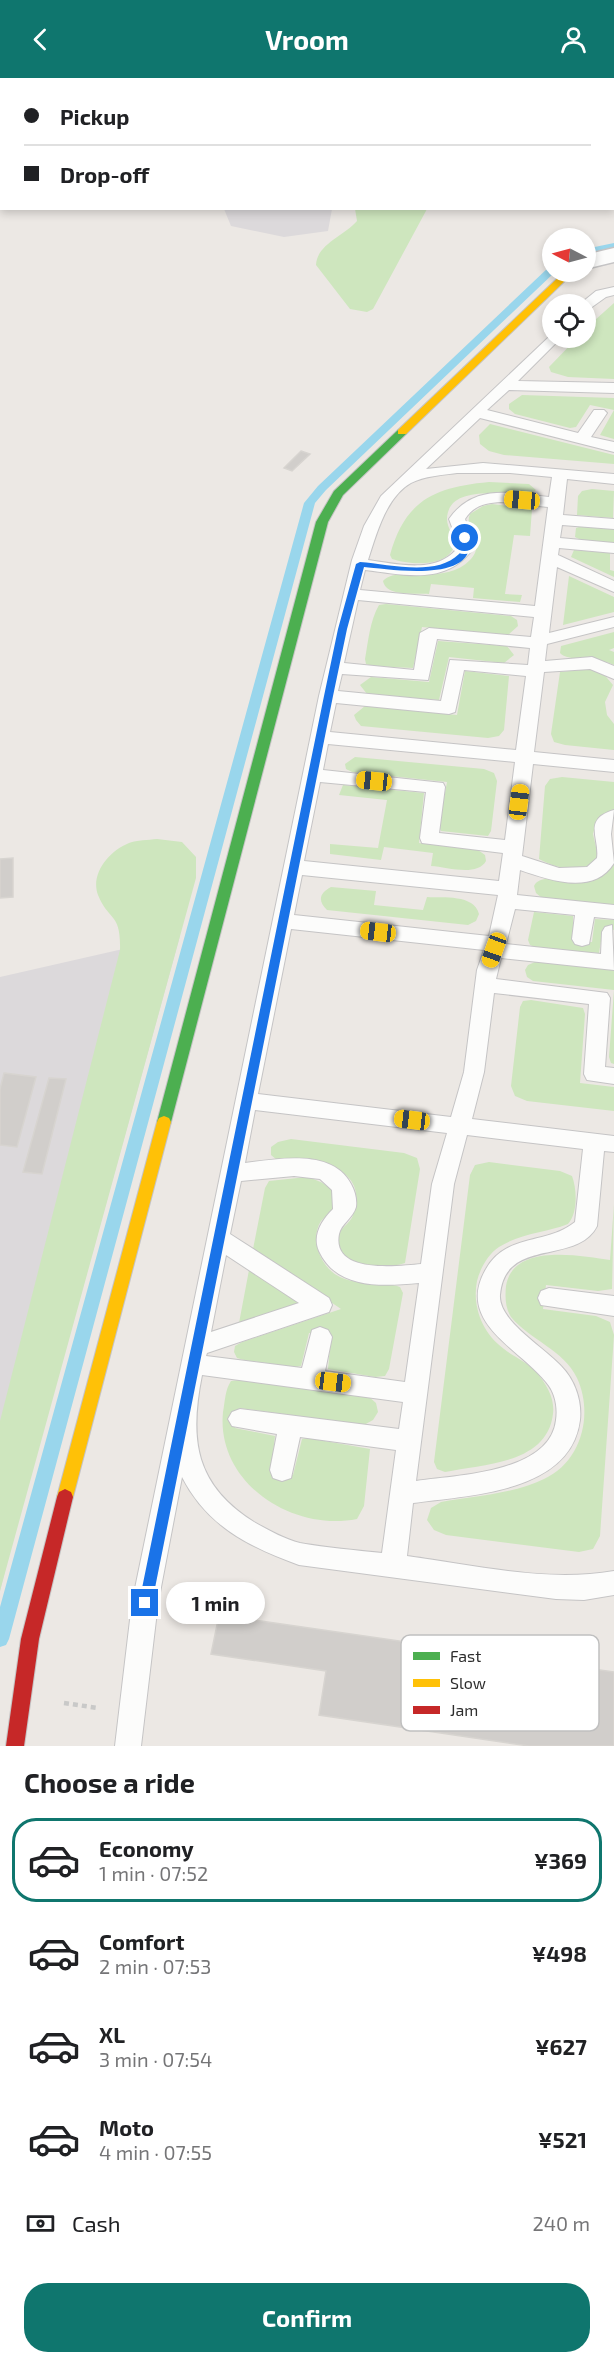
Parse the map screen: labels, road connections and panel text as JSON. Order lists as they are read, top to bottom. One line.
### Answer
{"legend":["Fast","Slow","Jam"],"north":"left","page":{"header":"Vroom","banner":["Pickup","Drop-off"],"bubble":"1 min","heading":"Choose a ride","list":[{"name":"Economy","note":"1 min · 07:52","value":"¥369"},{"name":"Comfort","note":"2 min · 07:53","value":"¥498"},{"name":"XL","note":"3 min · 07:54","value":"¥627"},{"name":"Moto","note":"4 min · 07:55","value":"¥521"}],"pay":["Cash","240 m"],"buttons":"Confirm"}}
